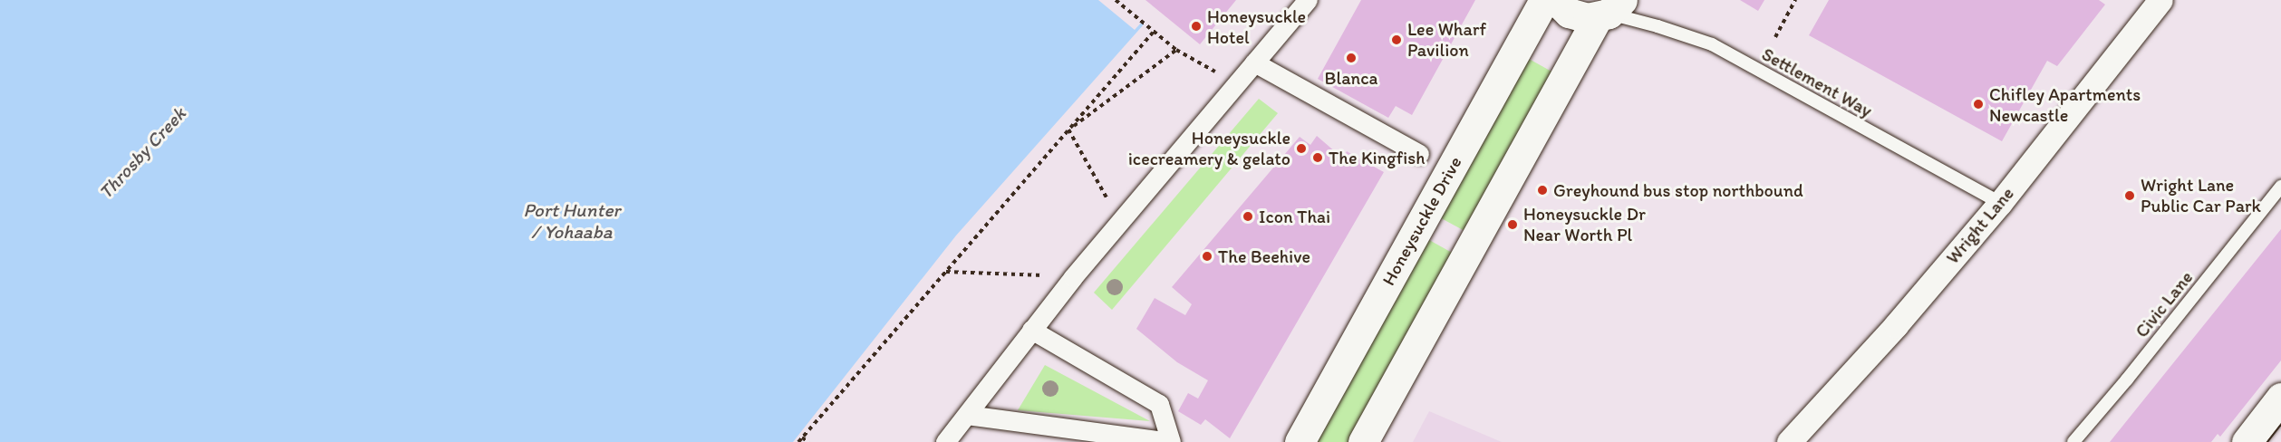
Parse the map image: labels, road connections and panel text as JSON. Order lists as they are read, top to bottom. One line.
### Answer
{"streets":{"main road":["Honeysuckle Drive"],"street":["Wright Lane"],"lane":["Settlement Way","Civic Lane"]},"crossings":[["Settlement Way","Wright Lane"]],"water":["Throsby Creek","Port Hunter / Yohaaba"],"places":["Honeysuckle Hotel","Lee Wharf Pavilion","Blanca","Chifley Apartments Newcastle","Honeysuckle icecreamery & gelato","The Kingfish","Greyhound bus stop northbound","Wright Lane Public Car Park","Icon Thai","Honeysuckle Dr Near Worth Pl","The Beehive"]}
